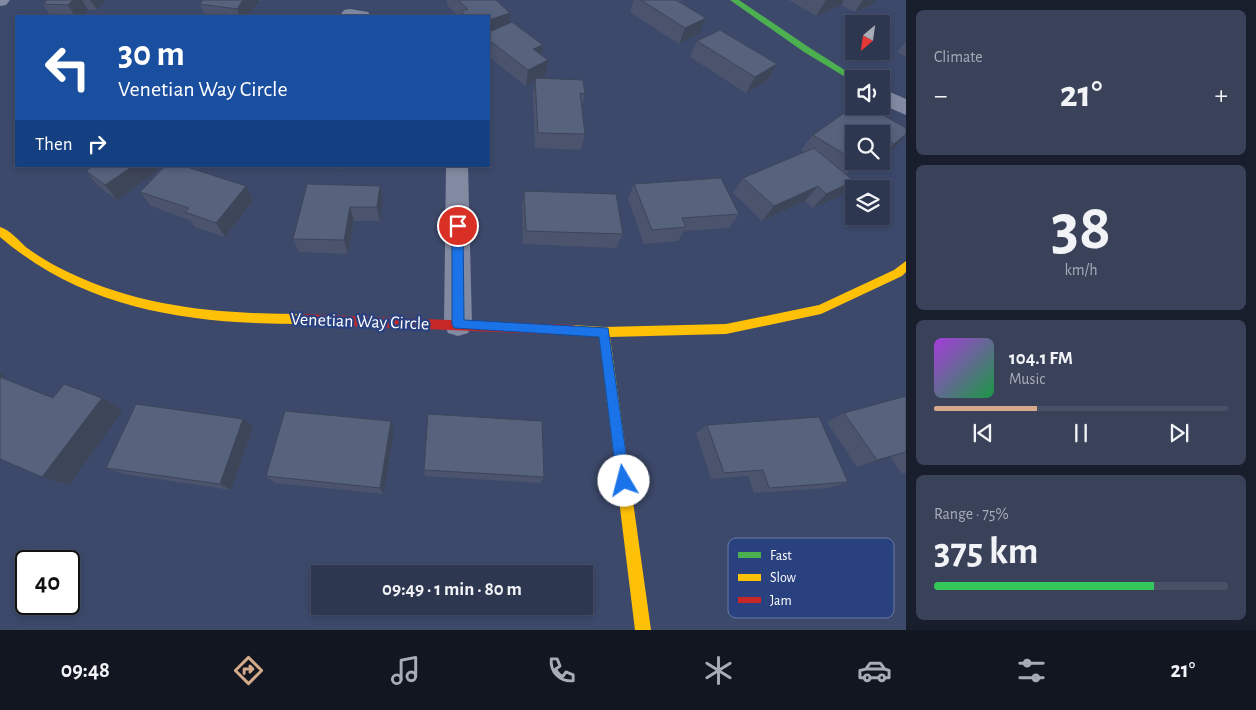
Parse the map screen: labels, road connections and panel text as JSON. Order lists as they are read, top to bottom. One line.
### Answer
{"streets":{"street":["Venetian Way Circle"]},"legend":["Fast","Slow","Jam"],"north":"bottom left","page":{"tile":["Climate",["38","km/h"],["Range · 75%","375 km"]],"turn":["30 m","Venetian Way Circle"],"heat":["−","21°","+"],"then":"Then","song":["104.1 FM","Music"],"limit":"40","trip":"09:49 · 1 min · 80 m","tabs":["09:48","21°"]}}
